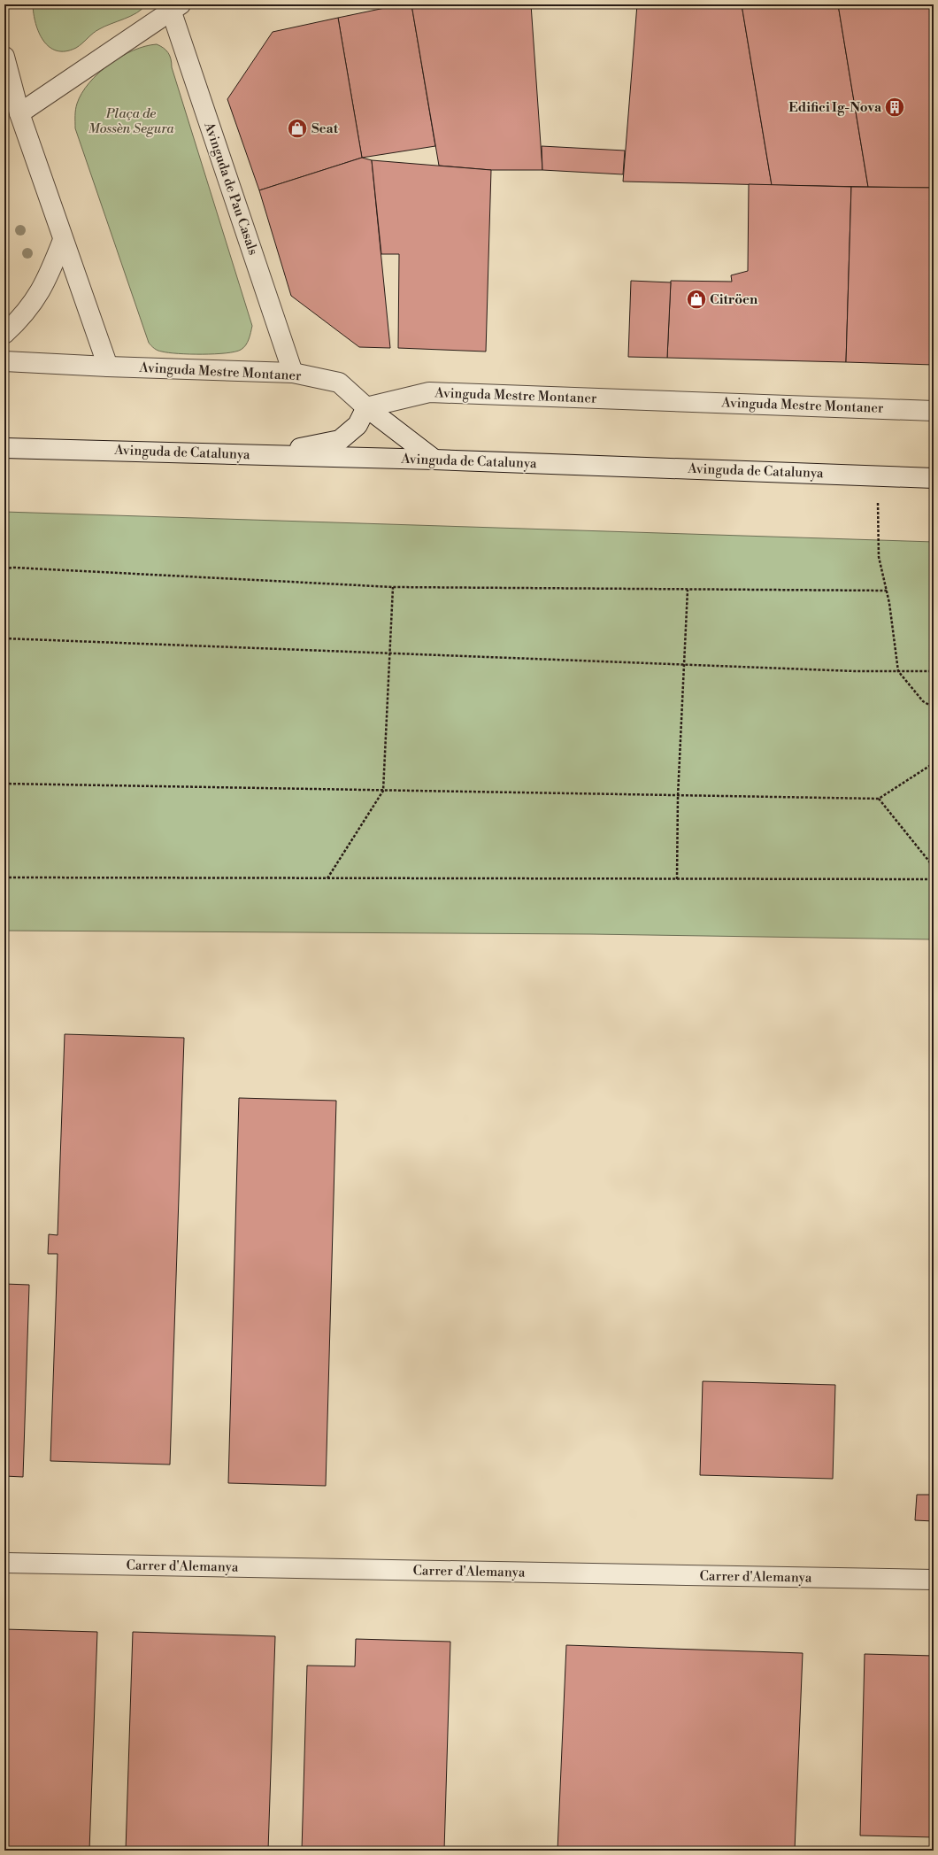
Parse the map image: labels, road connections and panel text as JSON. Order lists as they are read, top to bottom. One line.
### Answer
{"streets":{"street":["Avinguda de Pau Casals","Avinguda Mestre Montaner","Avinguda de Catalunya","Carrer d'Alemanya"]},"crossings":[["Avinguda de Pau Casals","Avinguda Mestre Montaner"]],"parks":["Plaça de Mossèn Segura"],"places":{"building":["Edifici Ig-Nova"],"shop":["Seat","Citröen"]}}
